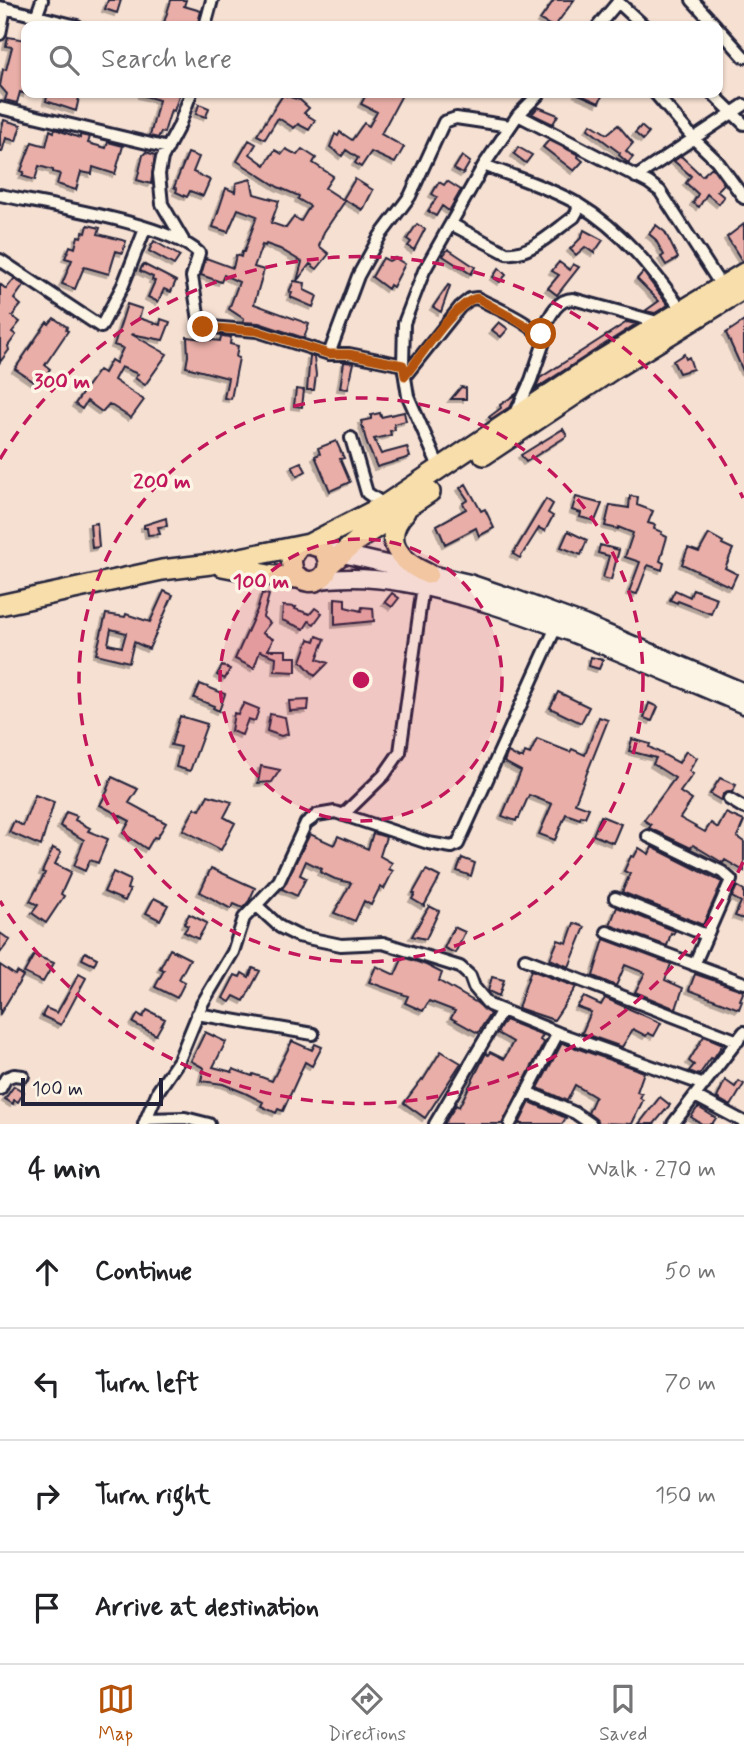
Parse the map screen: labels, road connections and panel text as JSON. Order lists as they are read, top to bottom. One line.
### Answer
{"scale_bar":"100 m","page":{"search":"Search here","scale":"100 m","heading":["4 min","Walk · 270 m"],"list":[["Continue","50 m"],["Turn left","70 m"],["Turn right","150 m"],"Arrive at destination"],"nav":["Map","Directions","Saved"]},"rings":["300 m","200 m","100 m"]}
